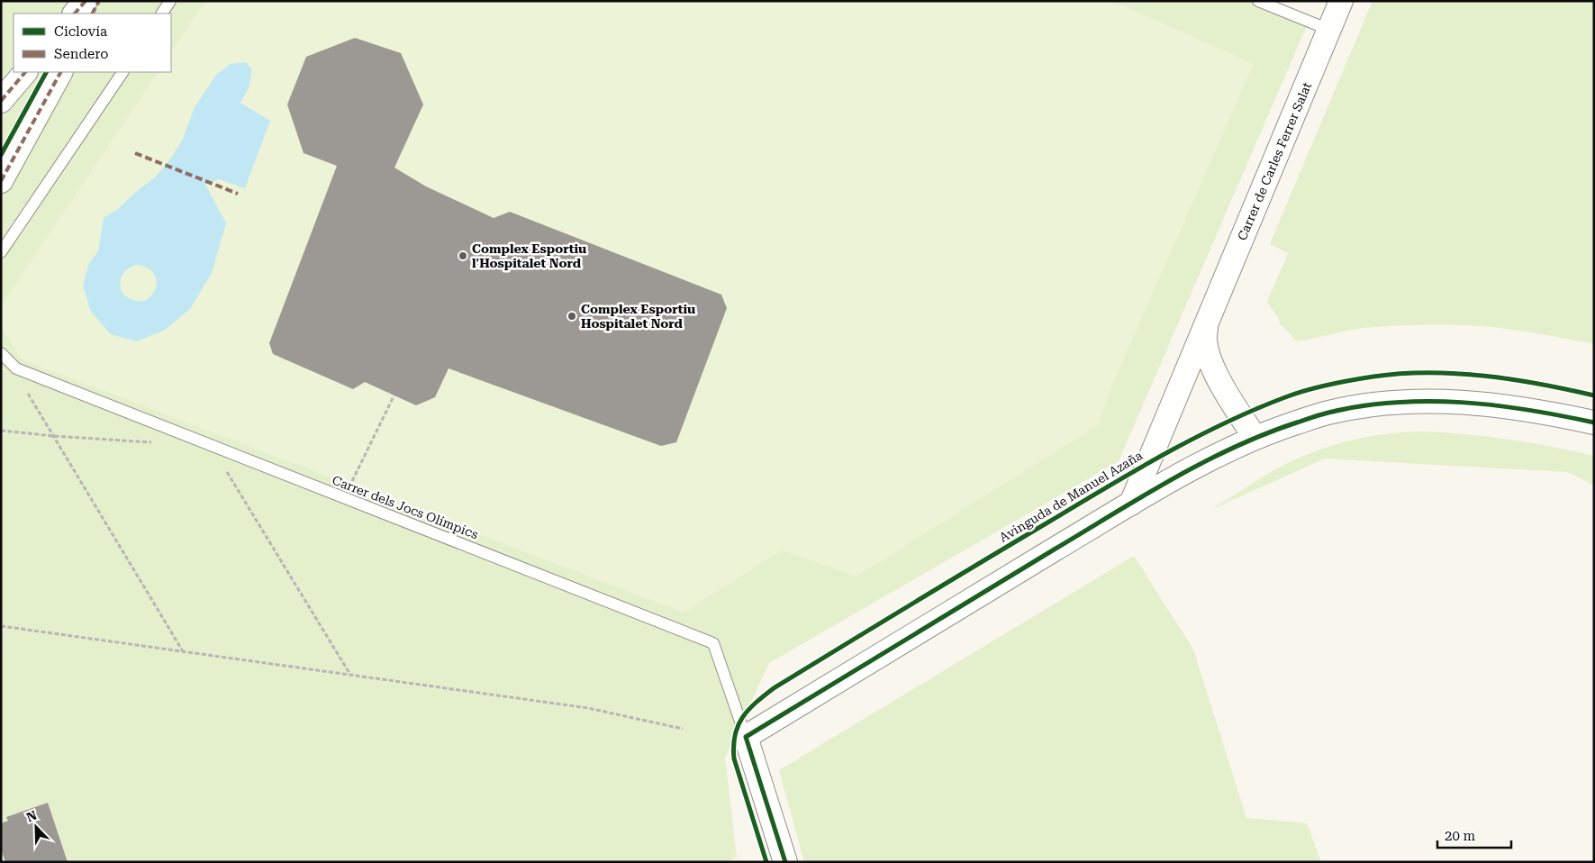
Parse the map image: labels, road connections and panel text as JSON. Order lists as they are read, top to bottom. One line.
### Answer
{"streets":{"street":["Carrer de Carles Ferrer Salat"],"lane":["Carrer dels Jocs Olímpics"],"cycle path":["Avinguda de Manuel Azaña"]},"places":["Complex Esportiu l'Hospitalet Nord","Complex Esportiu Hospitalet Nord"],"legend":["Ciclovía","Sendero"],"scale_bar":"20 m","north":"top left"}
